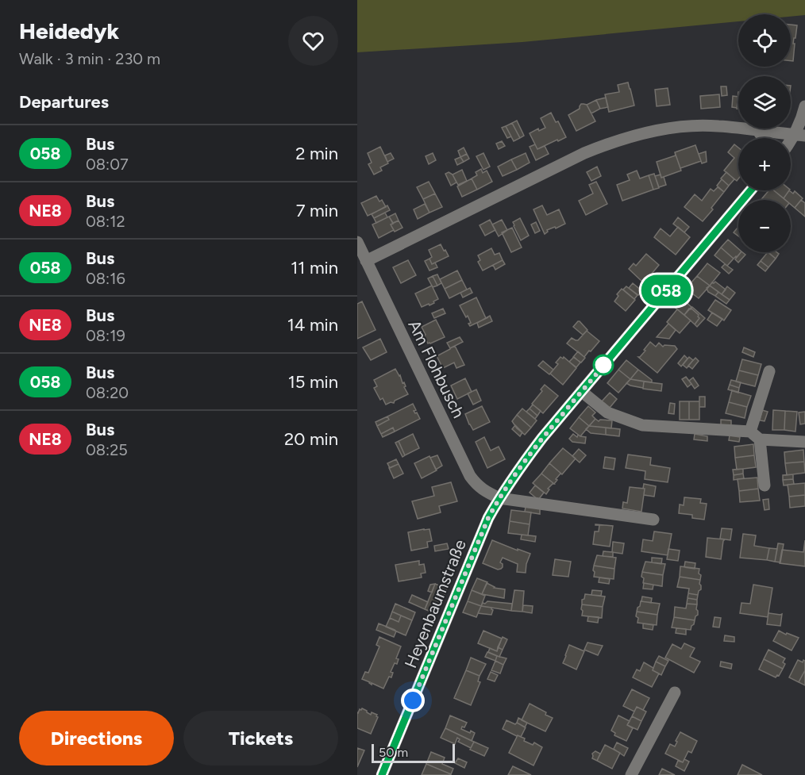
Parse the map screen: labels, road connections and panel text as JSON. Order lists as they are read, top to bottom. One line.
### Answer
{"streets":{"street":["Am Flohbusch","Heyenbaumstraße"]},"crossings":[["Am Flohbusch","Heyenbaumstraße"]],"lines":["bus line 058"],"scale_bar":"50 m","page":{"heading":[["Heidedyk","Walk · 3 min · 230 m"],"Departures"],"on_map":"058","map_buttons":["+","−"],"list":[{"mark":"058","name":"Bus","note":"08:07","value":"2 min"},{"mark":"NE8","name":"Bus","note":"08:12","value":"7 min"},{"mark":"058","name":"Bus","note":"08:16","value":"11 min"},{"mark":"NE8","name":"Bus","note":"08:19","value":"14 min"},{"mark":"058","name":"Bus","note":"08:20","value":"15 min"},{"mark":"NE8","name":"Bus","note":"08:25","value":"20 min"}],"buttons":["Directions","Tickets"],"scale":"50 m"}}
